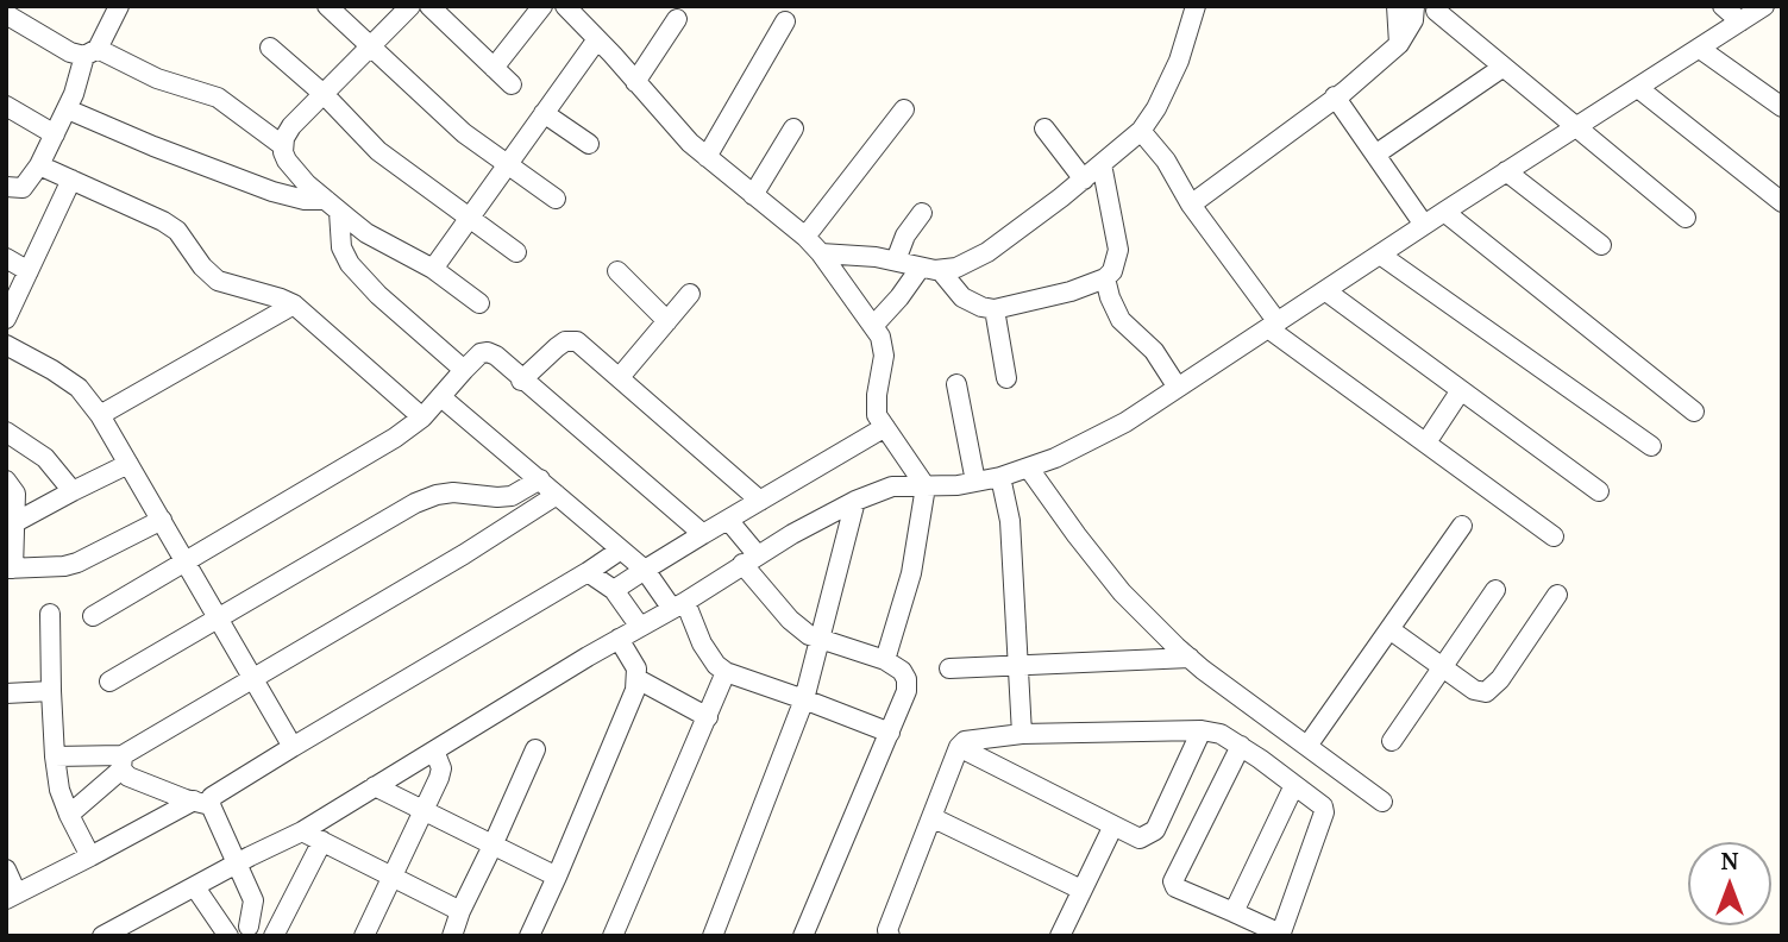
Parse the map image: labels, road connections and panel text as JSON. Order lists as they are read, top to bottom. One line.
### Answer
{"north":"top"}
